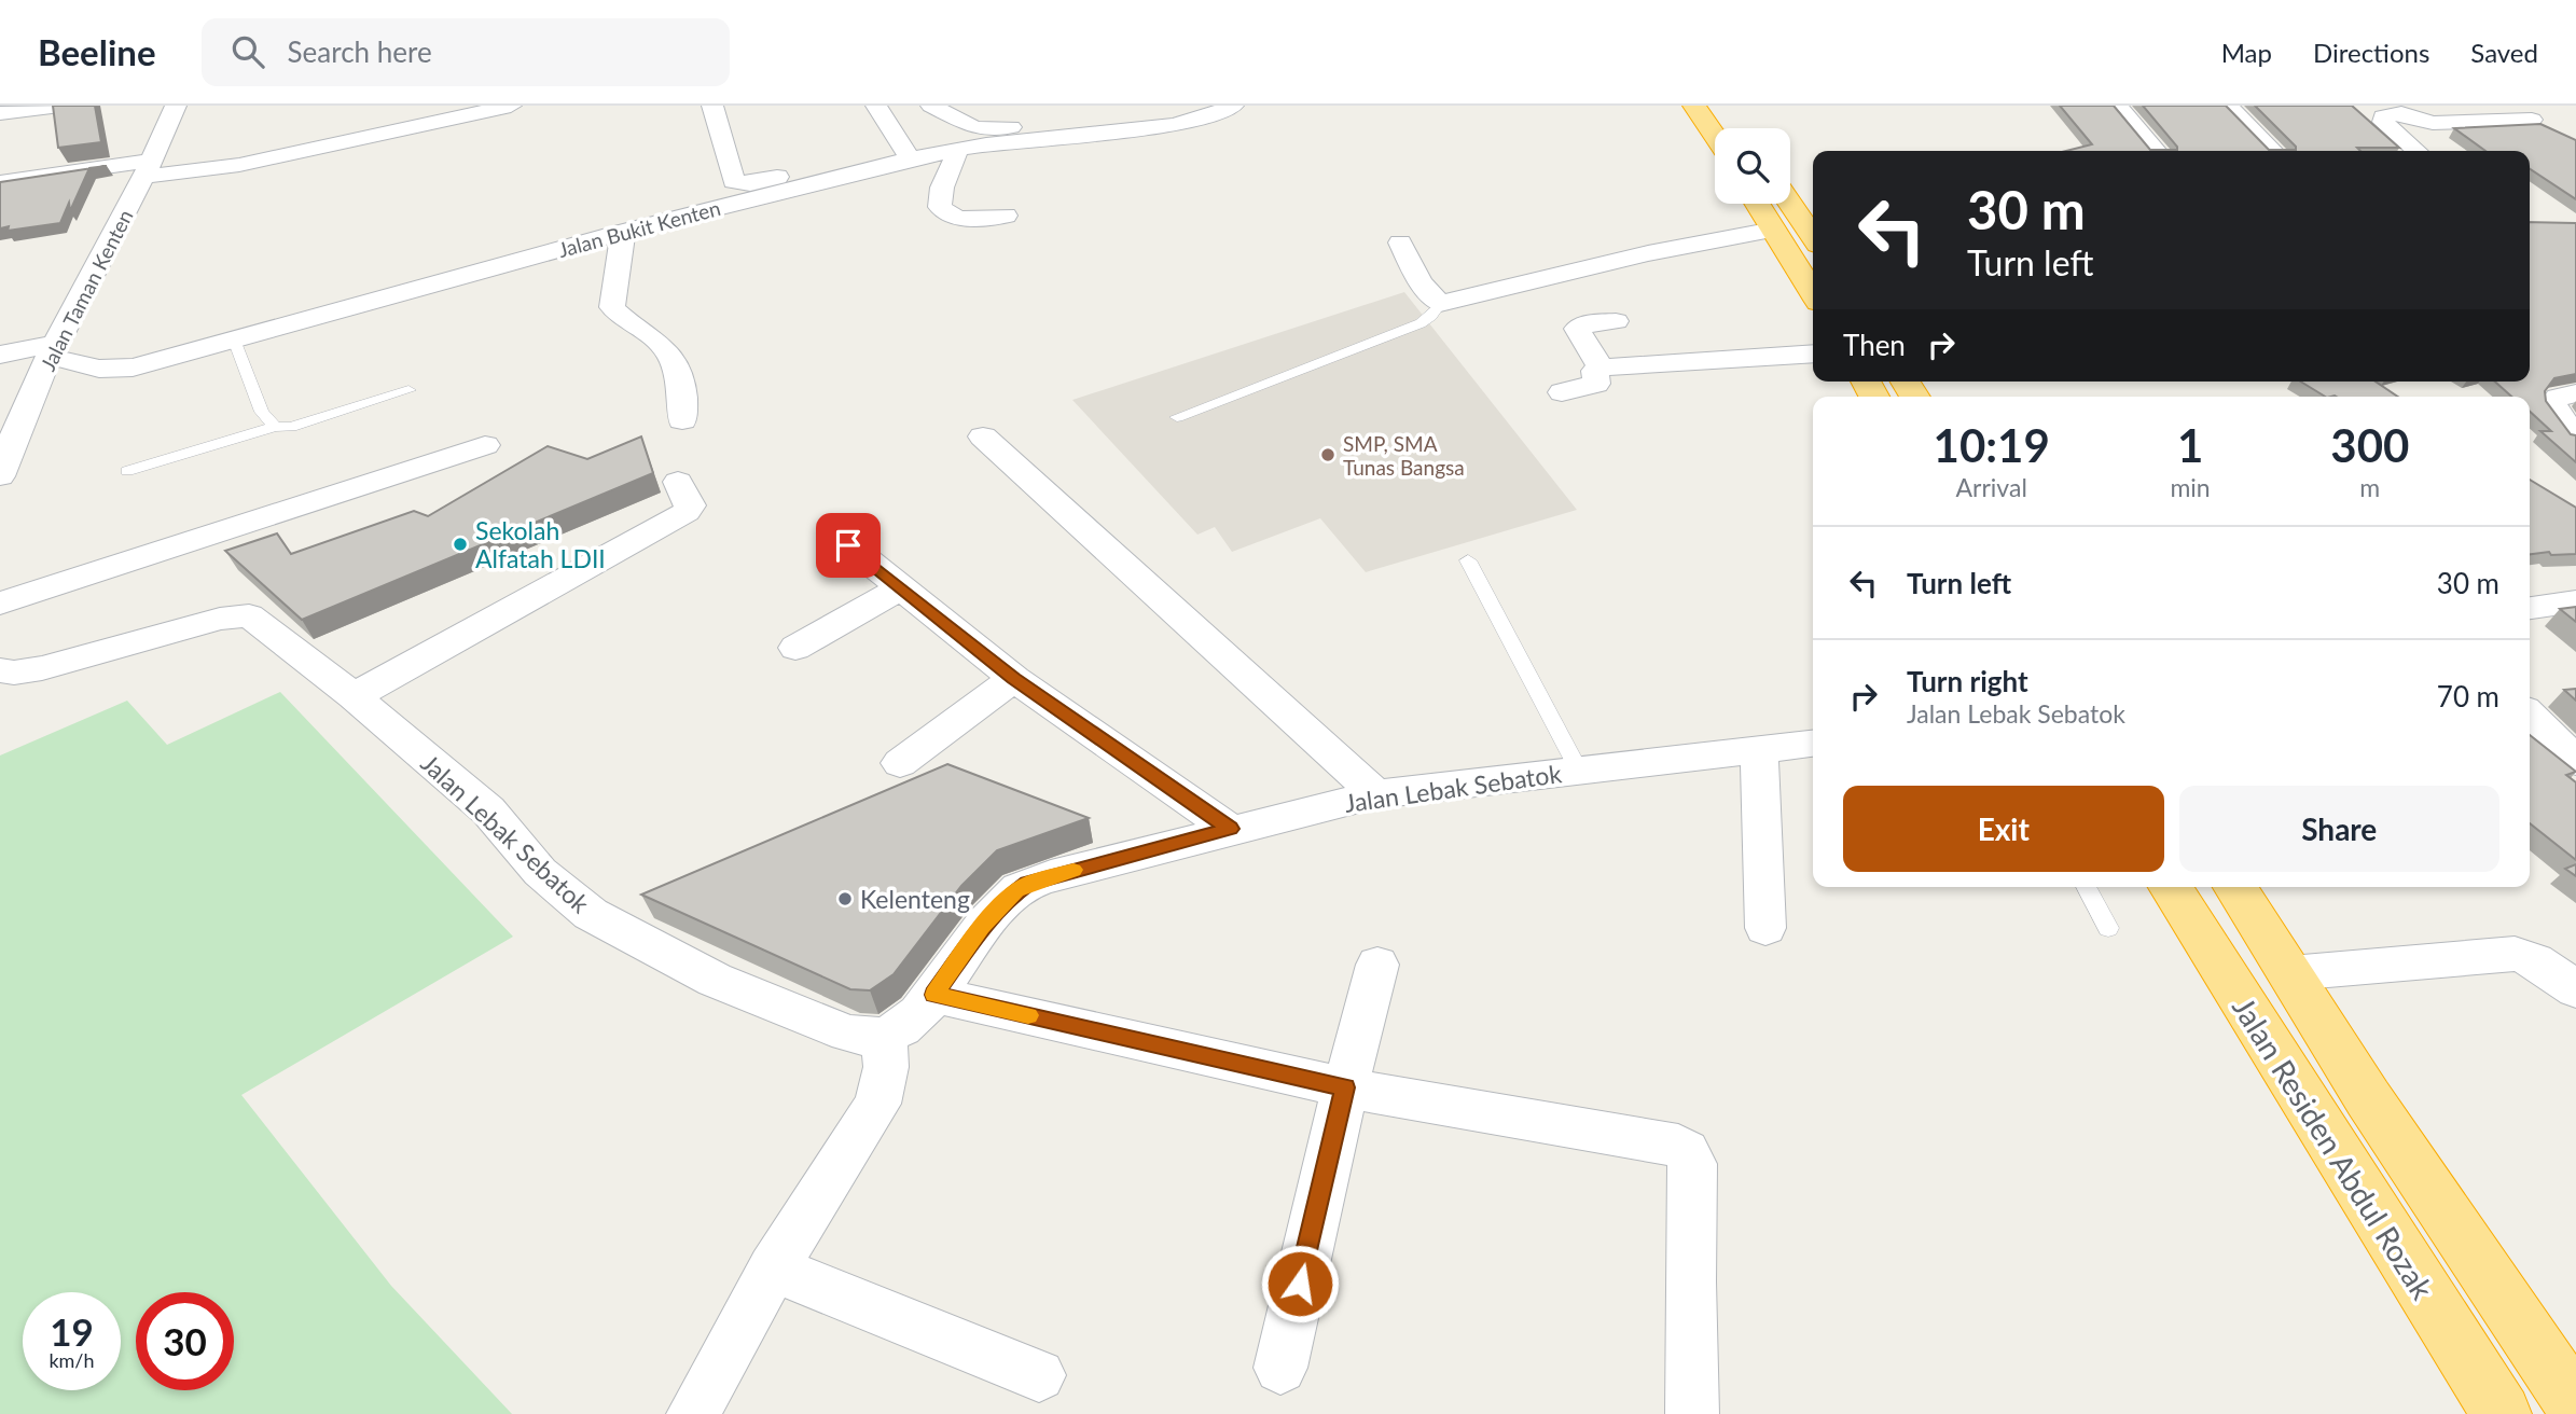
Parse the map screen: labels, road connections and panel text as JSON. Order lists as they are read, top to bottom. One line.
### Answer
{"streets":{"highway":["Jalan Residen Abdul Rozak"],"street":["Jalan Bukit Kenten","Jalan Taman Kenten","Jalan Lebak Sebatok"]},"crossings":[["Jalan Bukit Kenten","Jalan Taman Kenten"]],"places":["SMP, SMA Tunas Bangsa","Sekolah Alfatah LDII","Kelenteng"],"page":{"header":"Beeline","search":"Search here","nav":["Map","Directions","Saved"],"turn":["30 m","Turn left"],"then":"Then","eta":["10:19","Arrival","1","min","300","m"],"list":[{"name":"Turn left","value":"30 m"},{"name":"Turn right","note":"Jalan Lebak Sebatok","value":"70 m"}],"buttons":["Exit","Share"],"speed":"19 km/h","limit":"30"}}
